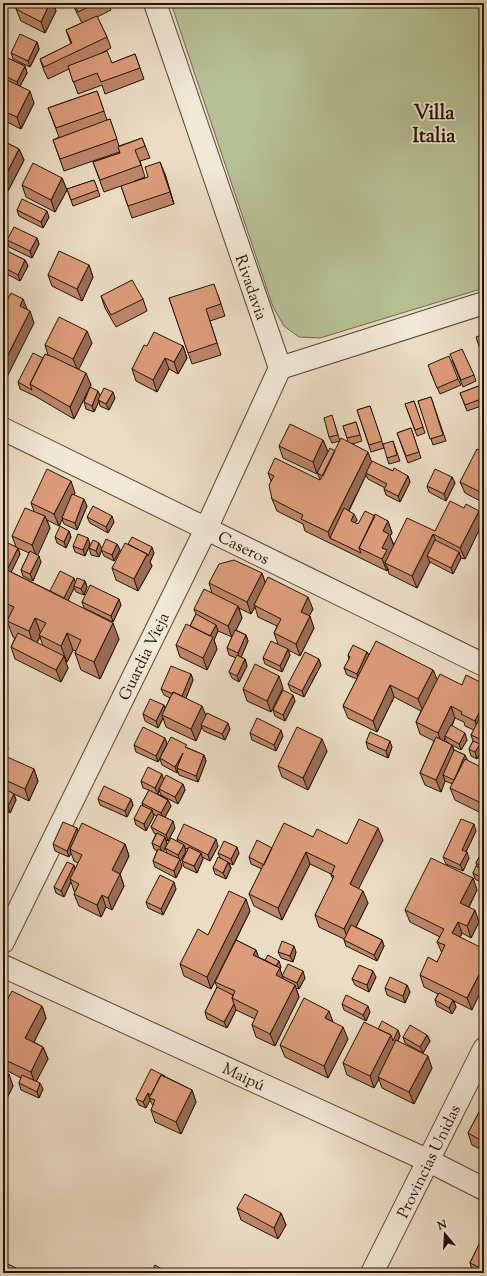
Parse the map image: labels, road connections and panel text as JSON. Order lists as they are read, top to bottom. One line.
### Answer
{"streets":{"street":["Rivadavia","Caseros","Guardia Vieja","Maipú","Provincias Unidas"]},"crossings":[["Rivadavia","Guardia Vieja"],["Caseros","Guardia Vieja"],["Maipú","Provincias Unidas"]],"districts":["Villa Italia"],"north":"top"}
